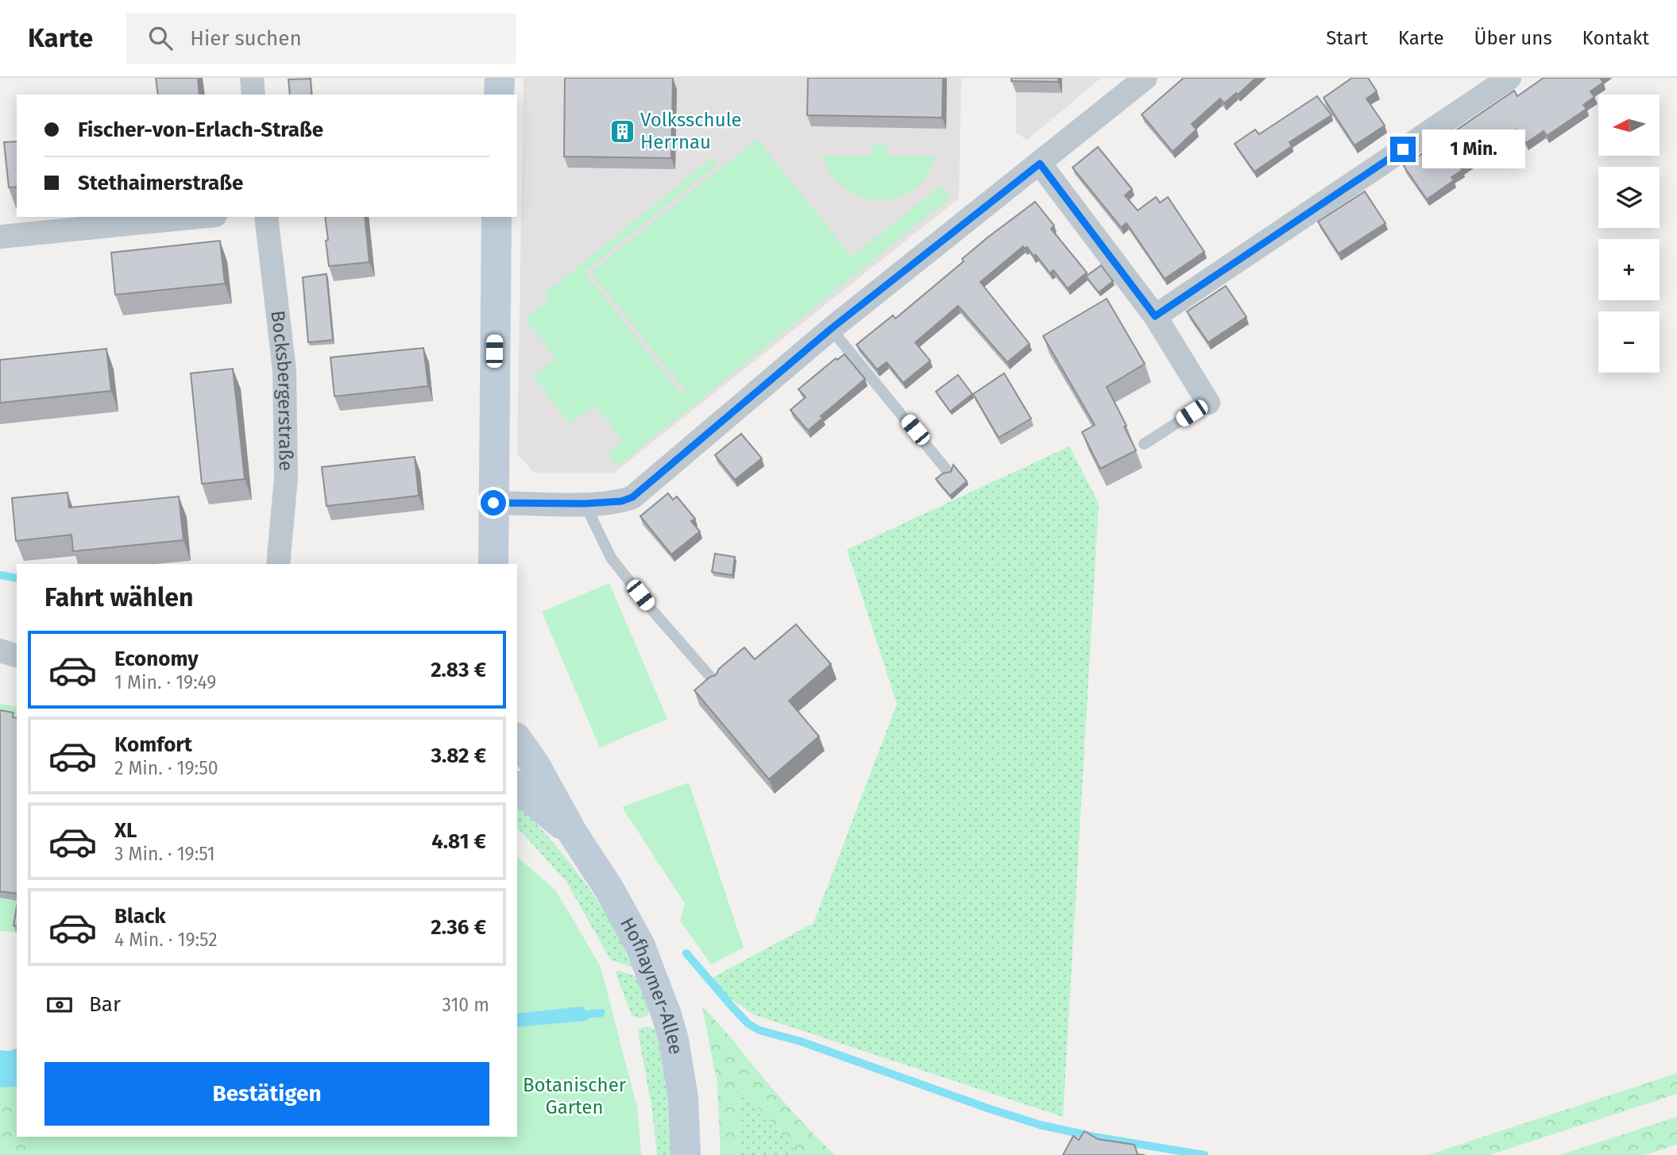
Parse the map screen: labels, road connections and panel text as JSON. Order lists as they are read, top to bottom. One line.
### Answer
{"streets":{"street":["Bocksbergerstraße","Hofhaymer-Allee"]},"parks":["Botanischer Garten"],"places":{"building":["Volksschule Herrnau"]},"north":"left","page":{"header":"Karte","search":"Hier suchen","nav":["Start","Karte","Über uns","Kontakt"],"map_buttons":["+","−"],"banner":["Fischer-von-Erlach-Straße","Stethaimerstraße"],"bubble":"1 Min.","heading":"Fahrt wählen","list":[{"name":"Economy","note":"1 Min. · 19:49","value":"2.83 €"},{"name":"Komfort","note":"2 Min. · 19:50","value":"3.82 €"},{"name":"XL","note":"3 Min. · 19:51","value":"4.81 €"},{"name":"Black","note":"4 Min. · 19:52","value":"2.36 €"}],"pay":["Bar","310 m"],"buttons":"Bestätigen"}}
